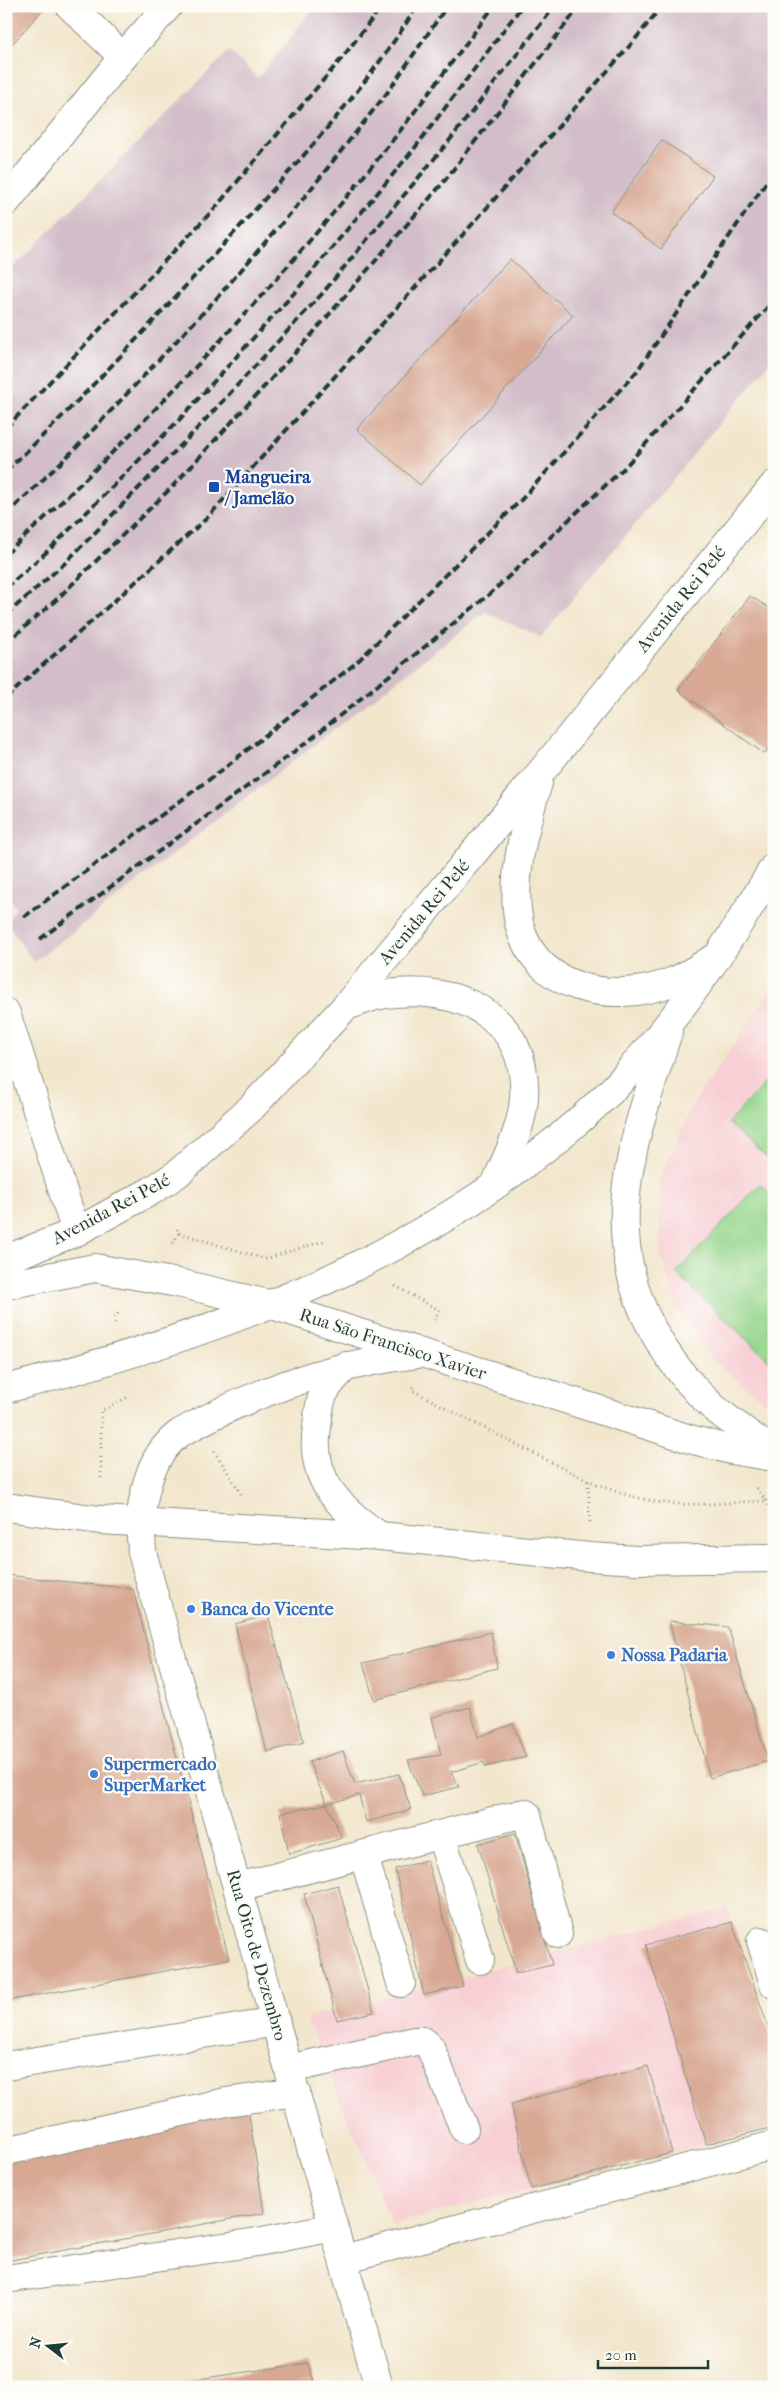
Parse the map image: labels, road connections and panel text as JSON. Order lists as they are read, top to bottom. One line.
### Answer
{"streets":{"main road":["Avenida Rei Pelé","Rua São Francisco Xavier","Rua Oito de Dezembro"]},"crossings":[["Rua São Francisco Xavier","Rua Oito de Dezembro"]],"places":{"transit":["Mangueira / Jamelão"],"other":["Banca do Vicente","Nossa Padaria","Supermercado SuperMarket"]},"scale_bar":"20 m","north":"left"}
